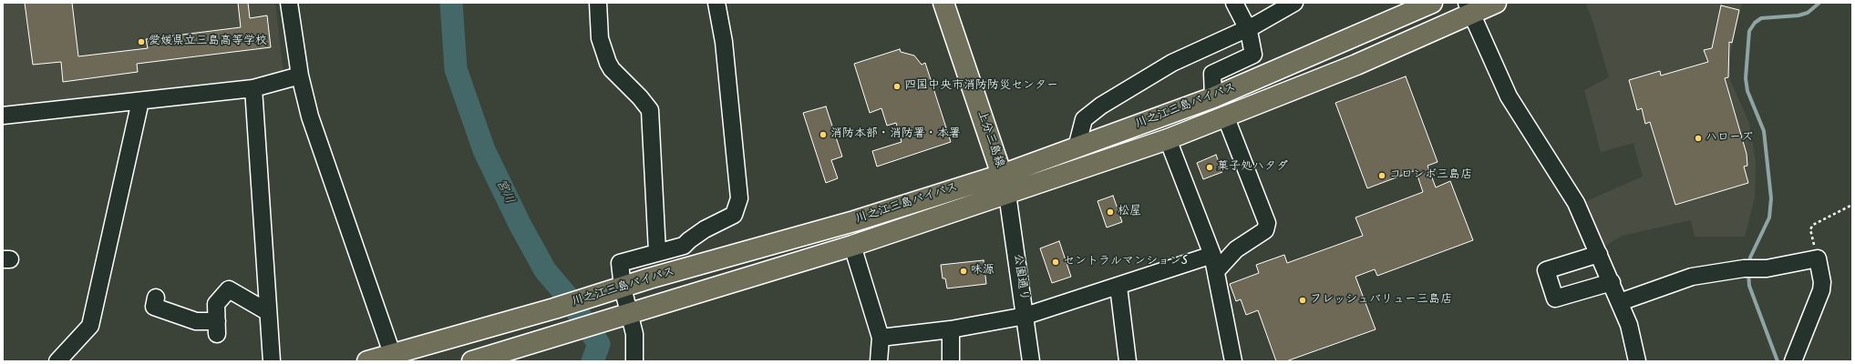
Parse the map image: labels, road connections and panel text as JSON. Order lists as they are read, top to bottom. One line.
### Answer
{"streets":{"main road":["川之江三島バイパス","上分三島線"],"street":["公園通り"]},"crossings":[["川之江三島バイパス","上分三島線"],["川之江三島バイパス","公園通り"],["上分三島線","公園通り"]],"water":["宮川"],"places":["愛媛県立三島高等学校","四国中央市消防防災センター","消防本部・消防署・本署","ハローズ","菓子処ハタダ","コロンボ三島店","松屋","セントラルマンションS","味源","フレッシュバリュー三島店"]}
